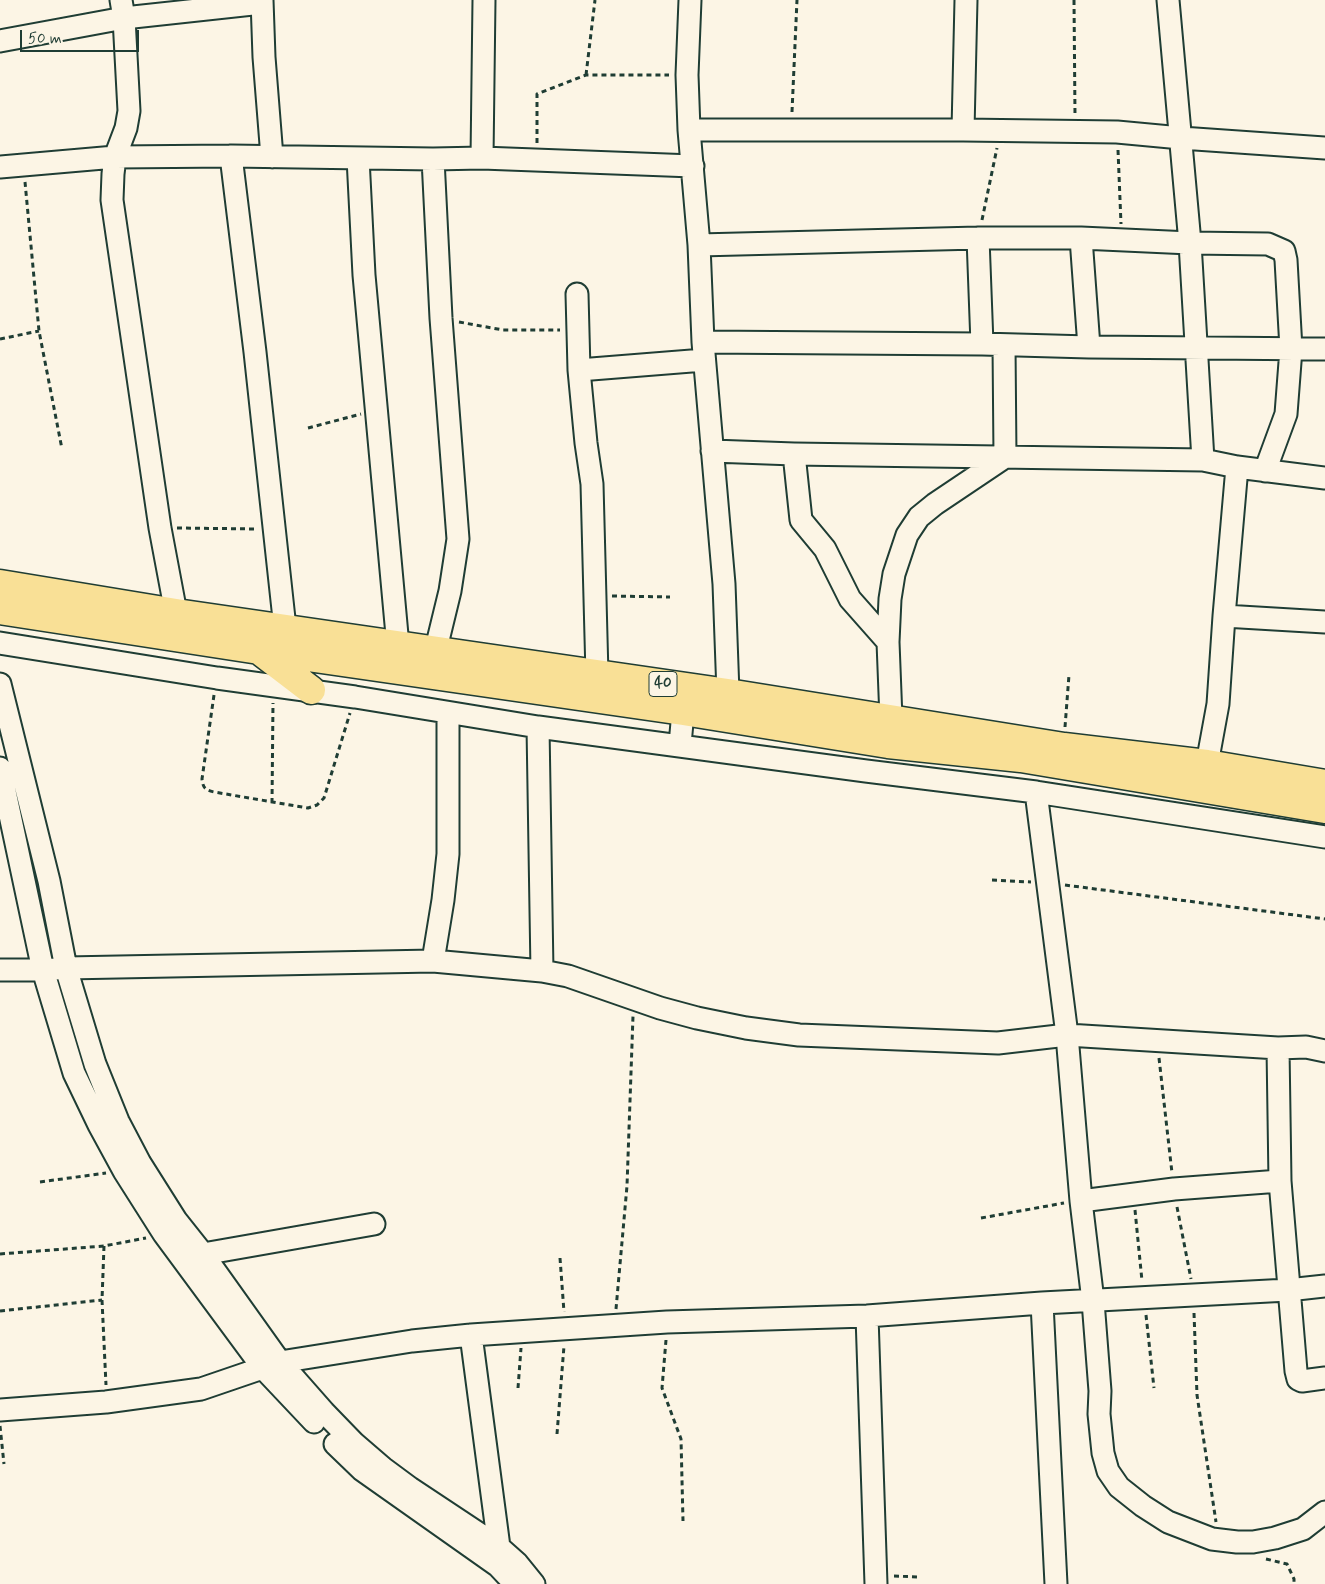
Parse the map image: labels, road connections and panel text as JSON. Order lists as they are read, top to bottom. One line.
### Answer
{"streets":{"highway":["40"]},"scale_bar":"50 m"}
